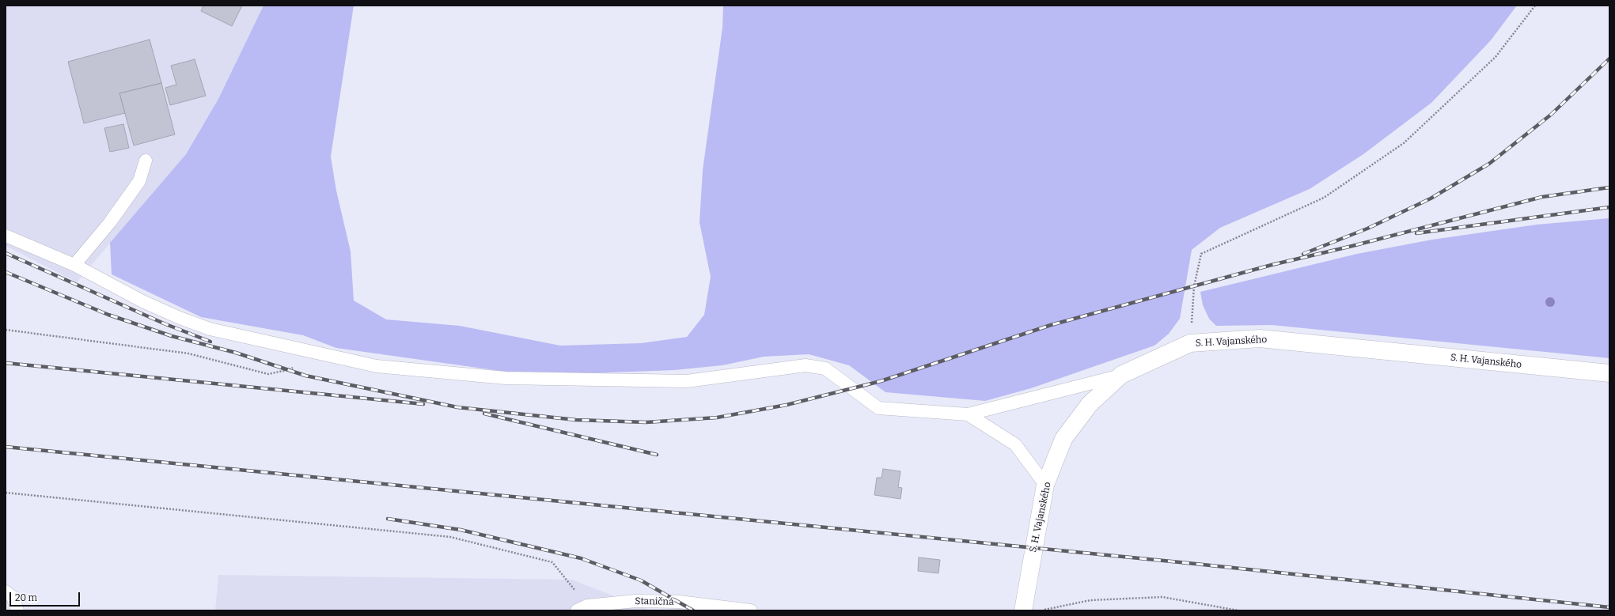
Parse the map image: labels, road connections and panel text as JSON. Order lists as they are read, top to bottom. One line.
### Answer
{"streets":{"street":["S. H. Vajanského"],"lane":["Staničná"]},"scale_bar":"20 m"}
